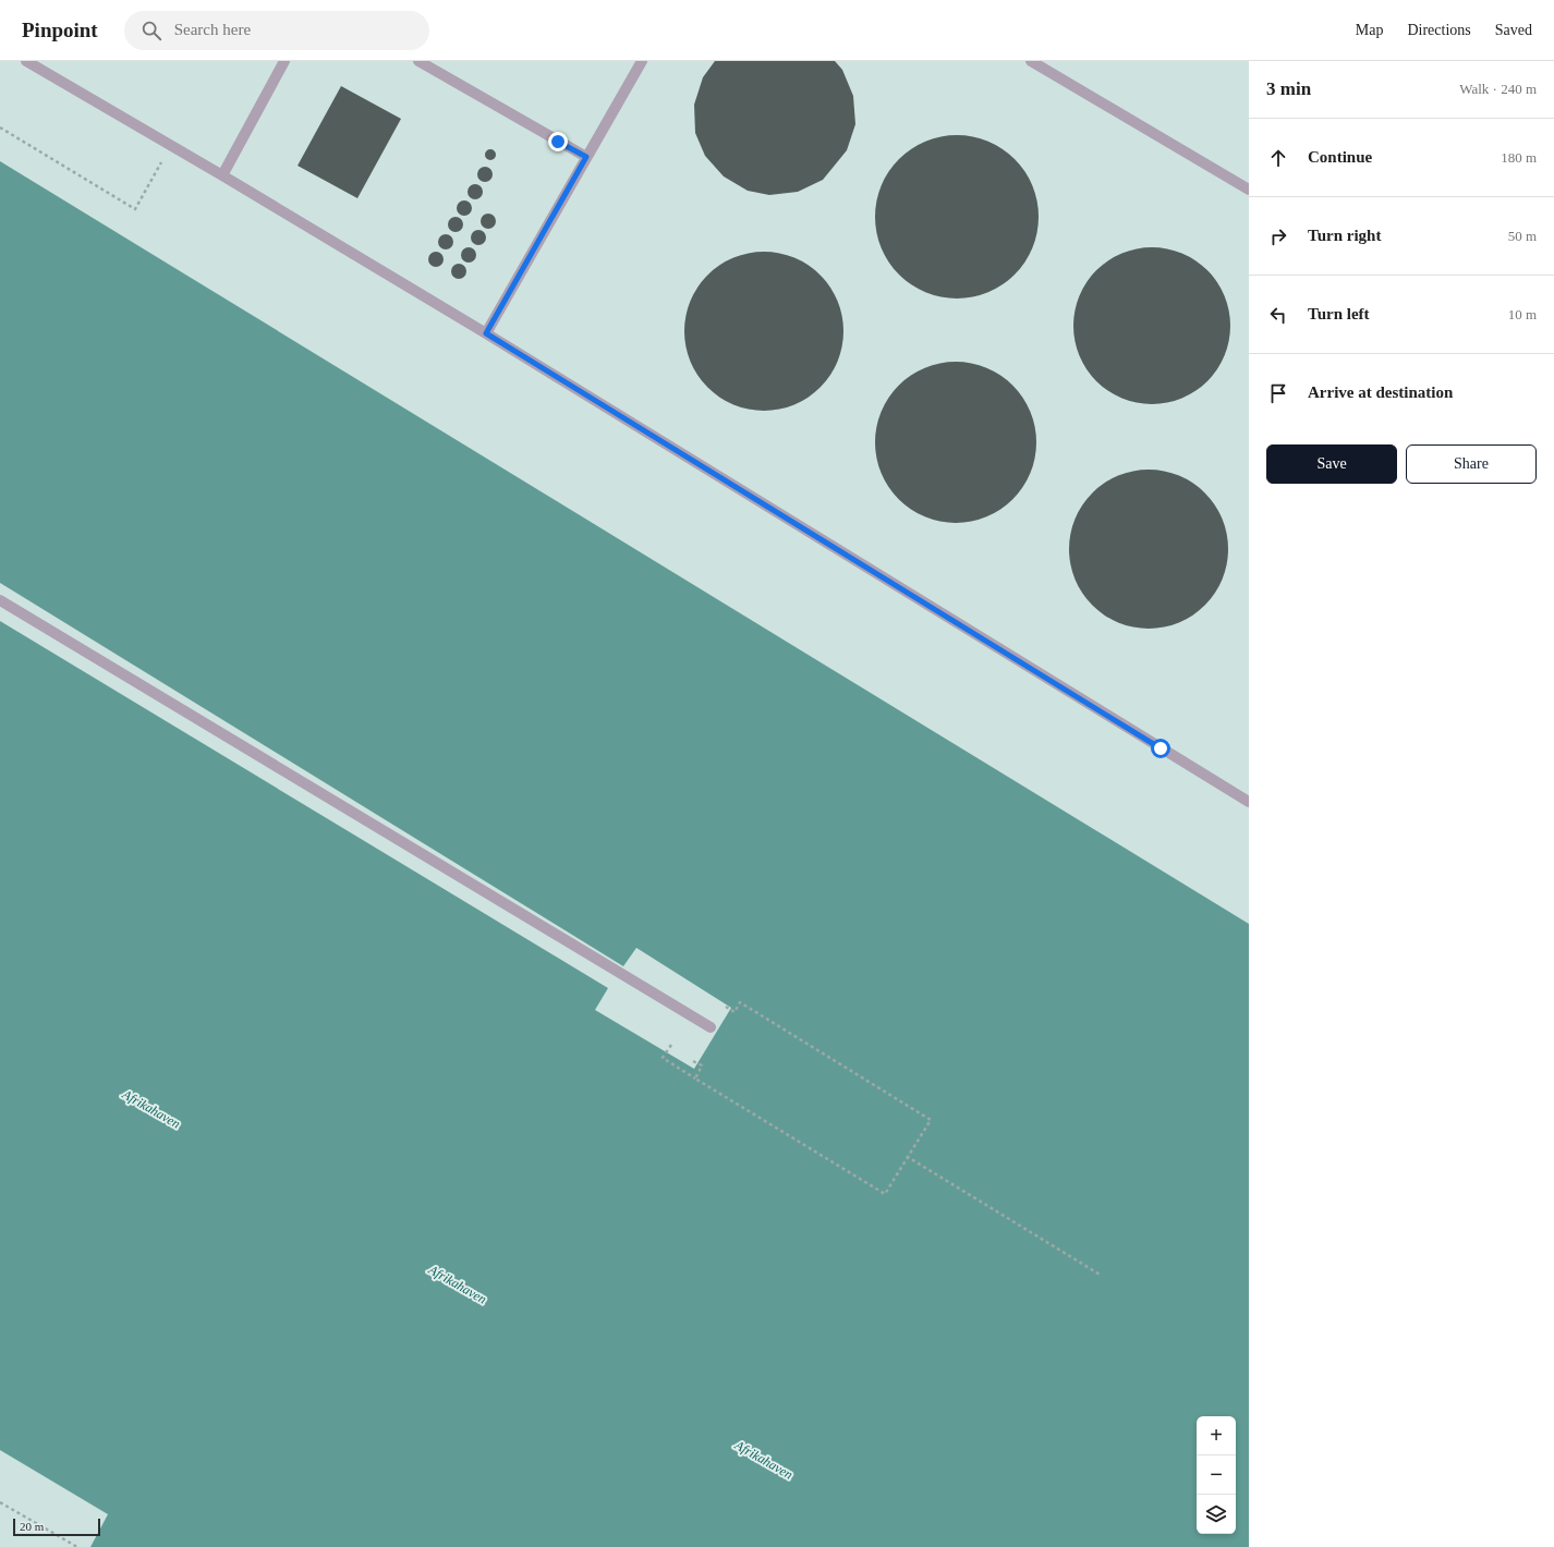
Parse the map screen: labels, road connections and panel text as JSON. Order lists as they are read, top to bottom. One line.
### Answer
{"water":["Afrikahaven"],"scale_bar":"20 m","page":{"header":"Pinpoint","search":"Search here","nav":["Map","Directions","Saved"],"heading":["3 min","Walk · 240 m"],"list":[["Continue","180 m"],["Turn right","50 m"],["Turn left","10 m"],"Arrive at destination"],"buttons":["Save","Share"],"map_buttons":["+","−"],"scale":"20 m"}}
